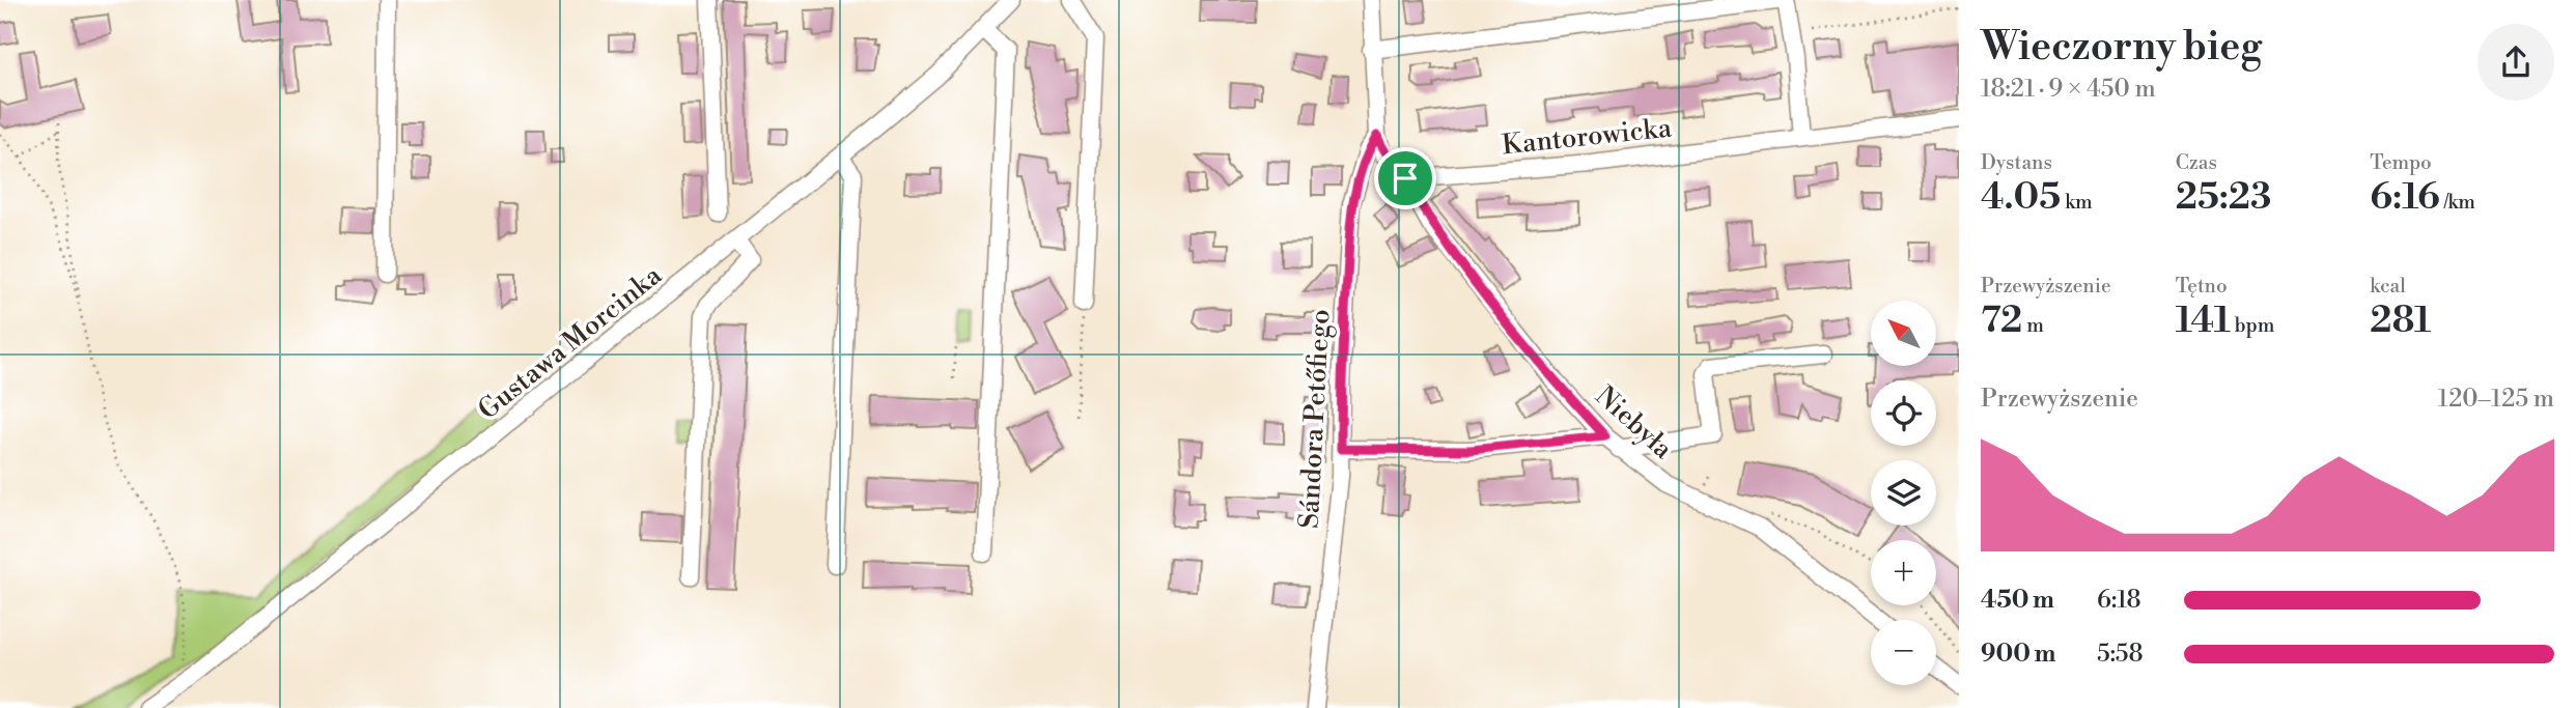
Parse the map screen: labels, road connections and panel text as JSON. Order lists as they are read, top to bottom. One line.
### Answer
{"streets":{"street":["Kantorowicka","Gustawa Morcinka","Sándora Petőfiego","Niebyła"]},"crossings":[["Kantorowicka","Niebyła"]],"north":"top left","page":{"heading":["Wieczorny bieg","18:21 · 9 × 450 m"],"stats":[["Dystans","4.05 km"],["Czas","25:23"],["Tempo","6:16 /km"],["Przewyższenie","72 m"],["Tętno","141 bpm"],["kcal","281"]],"map_buttons":["+","−"],"chart":["Przewyższenie","120–125 m"],"list":[{"name":"450 m","note":"6:18"},{"name":"900 m","note":"5:58"}]}}
